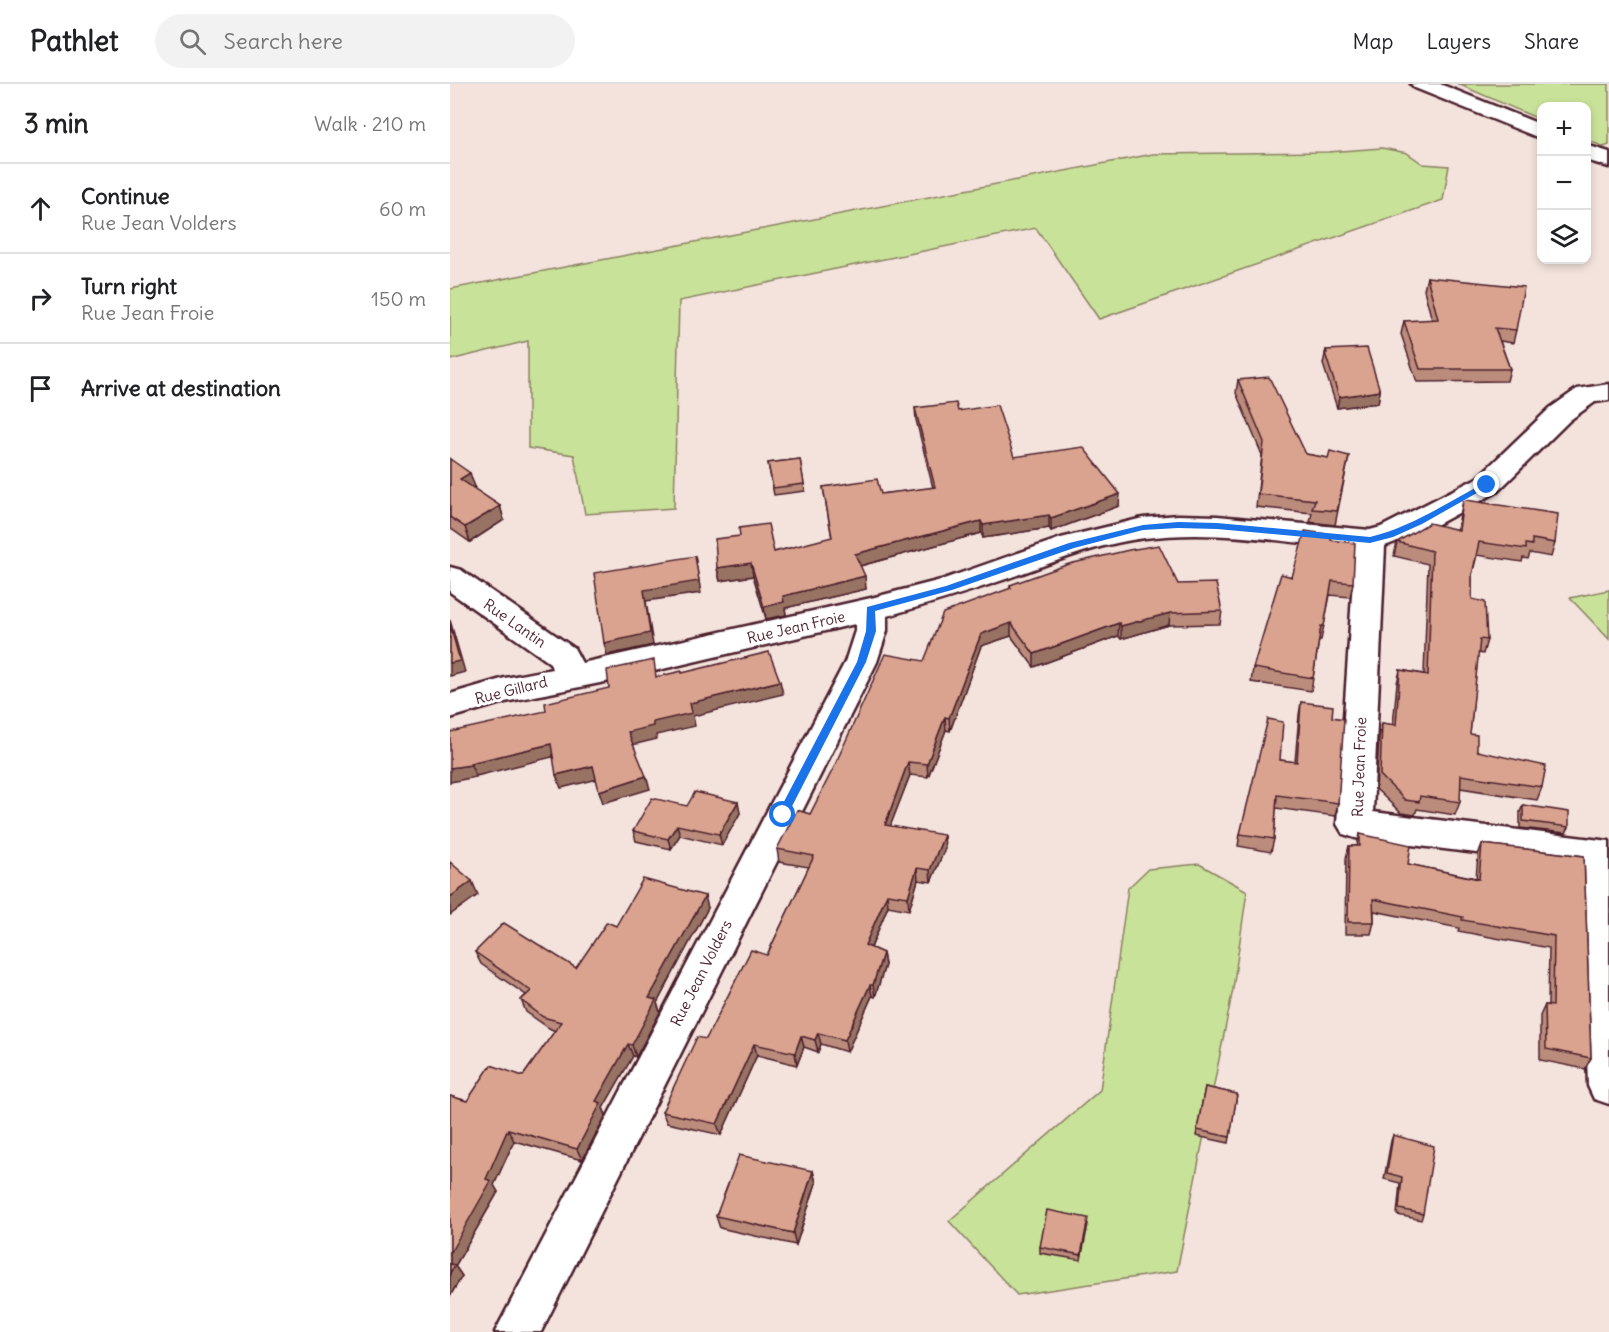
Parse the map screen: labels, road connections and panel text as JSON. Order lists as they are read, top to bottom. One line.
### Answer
{"streets":{"street":["Rue Lantin","Rue Jean Froie","Rue Gillard","Rue Jean Volders"]},"crossings":[["Rue Lantin","Rue Jean Froie"],["Rue Lantin","Rue Gillard"],["Rue Jean Froie","Rue Gillard"],["Rue Jean Froie","Rue Jean Volders"]],"page":{"header":"Pathlet","search":"Search here","nav":["Map","Layers","Share"],"heading":["3 min","Walk · 210 m"],"map_buttons":["+","−"],"list":[["Continue","Rue Jean Volders","60 m"],["Turn right","Rue Jean Froie","150 m"],"Arrive at destination"]}}
